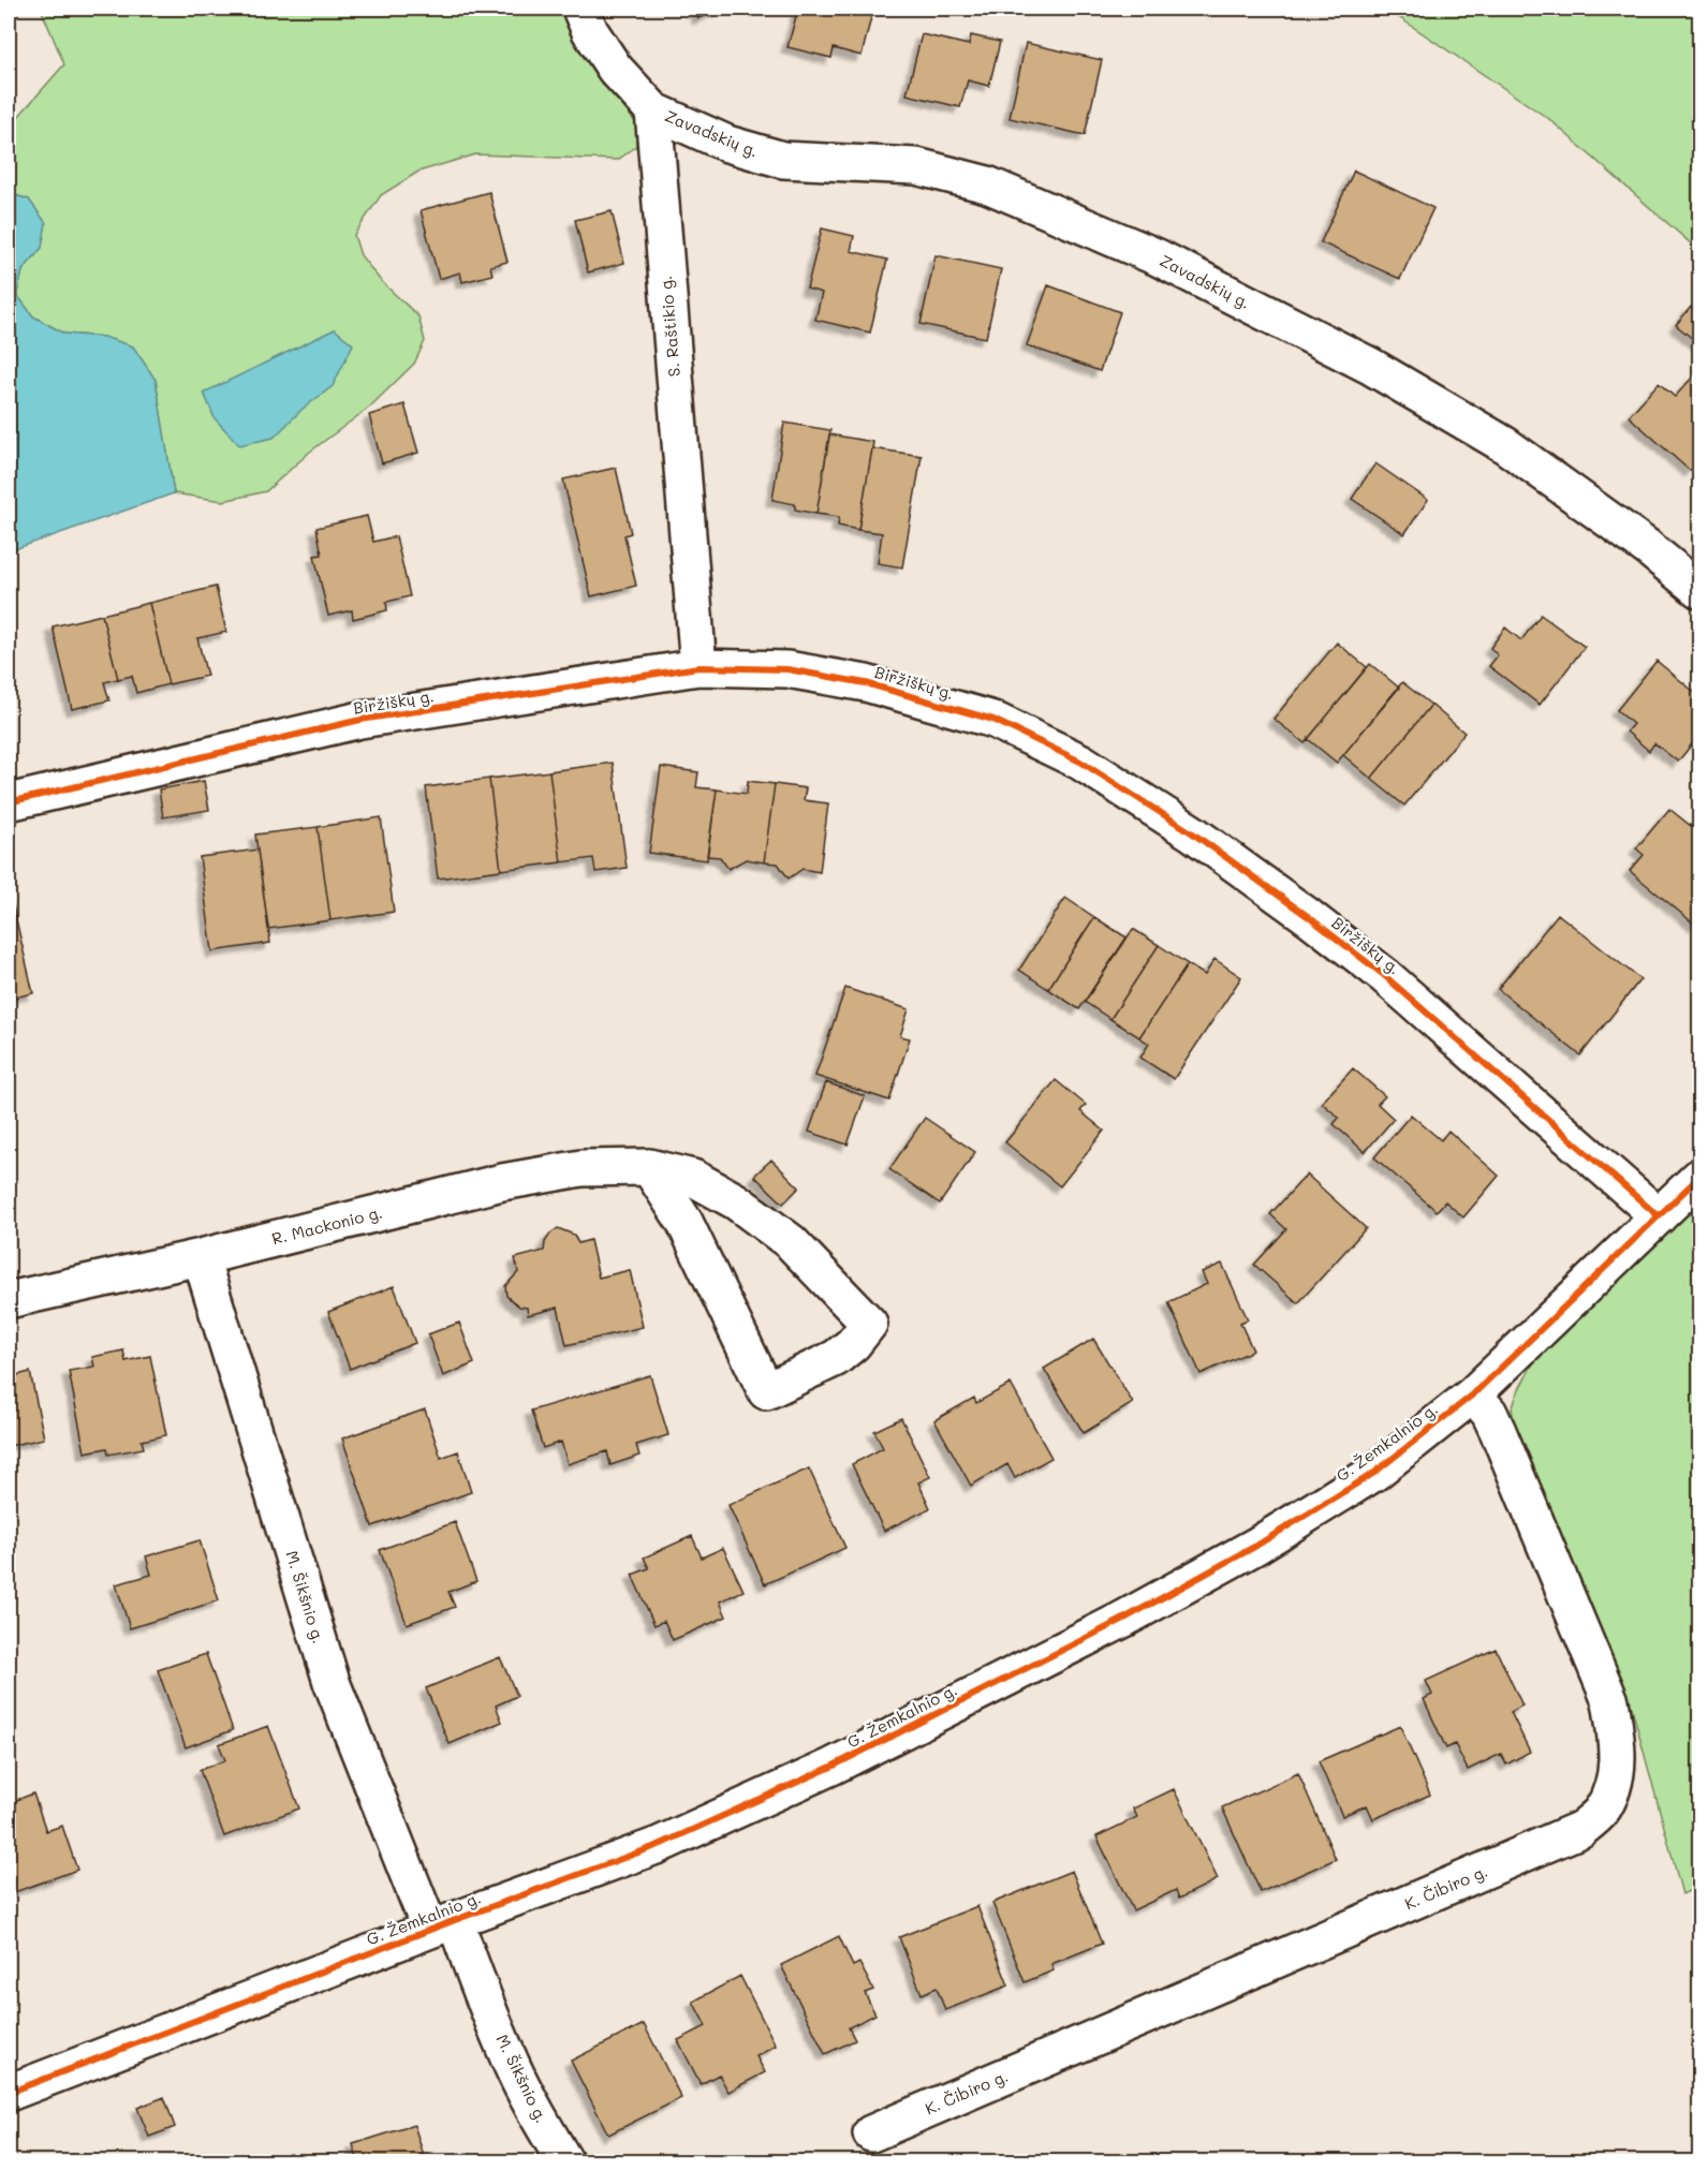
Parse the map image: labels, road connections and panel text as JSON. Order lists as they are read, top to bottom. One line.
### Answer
{"streets":{"street":["Zavadskių g.","S. Raštikio g.","Biržiškų g.","R. Mackonio g.","G. Žemkalnio g.","M. Šikšnio g.","K. Čibiro g."]},"crossings":[["Zavadskių g.","S. Raštikio g."],["S. Raštikio g.","Biržiškų g."],["Biržiškų g.","G. Žemkalnio g."],["R. Mackonio g.","M. Šikšnio g."],["G. Žemkalnio g.","M. Šikšnio g."],["G. Žemkalnio g.","K. Čibiro g."]]}
